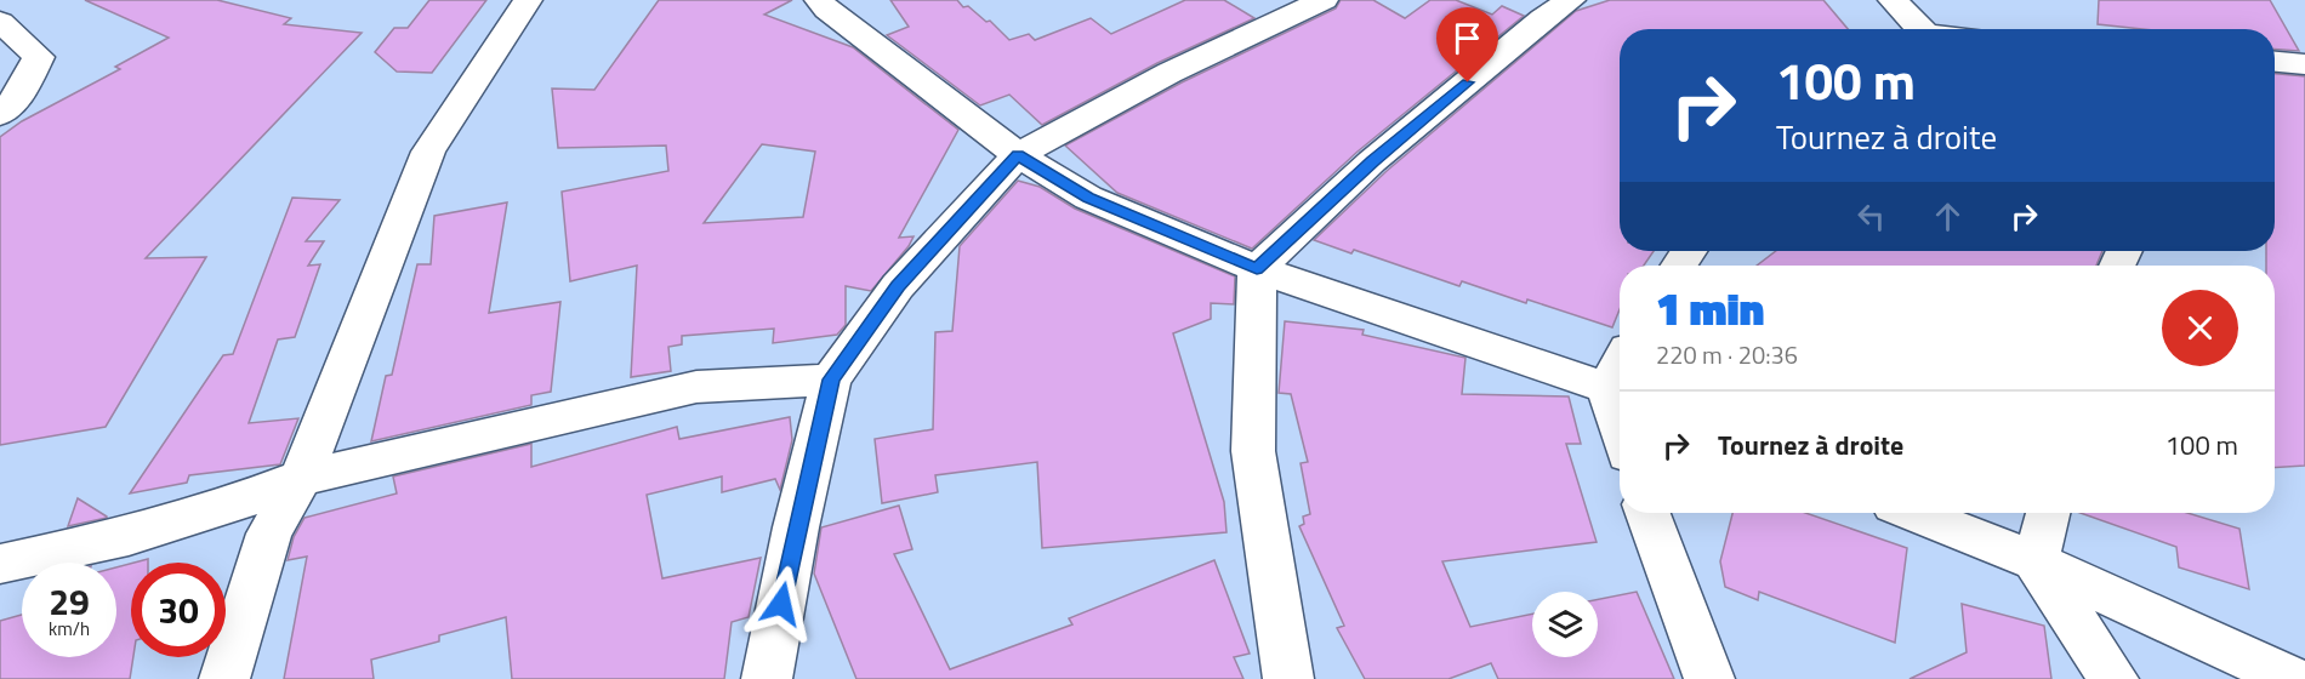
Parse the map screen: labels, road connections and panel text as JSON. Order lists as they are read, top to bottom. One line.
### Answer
{"page":{"turn":["100 m","Tournez à droite"],"heading":["1 min","220 m · 20:36"],"list":[{"name":"Tournez à droite","value":"100 m"}],"speed":"29 km/h","limit":"30"}}
